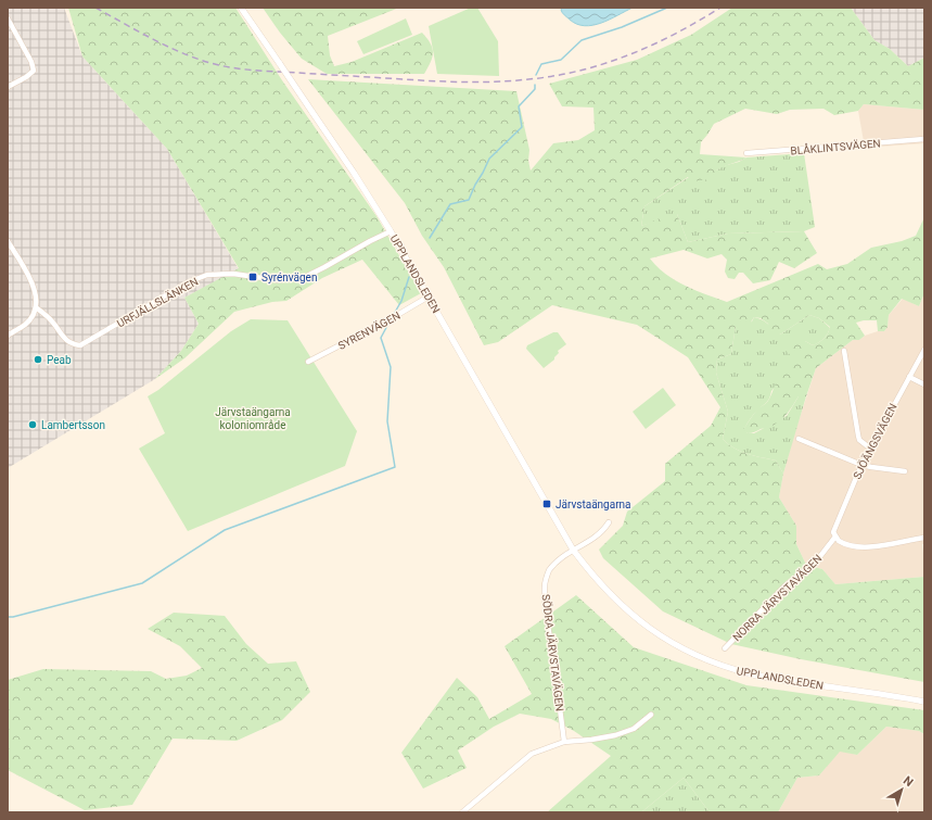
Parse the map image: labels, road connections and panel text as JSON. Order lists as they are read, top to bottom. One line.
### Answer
{"streets":{"street":["BLÅKLINTSVÄGEN","UPPLANDSLEDEN","URFJÄLLSLÄNKEN","SYRENVÄGEN","SJÖÄNGSVÄGEN","NORRA JÄRVSTAVÄGEN","SÖDRA JÄRVSTAVÄGEN"]},"crossings":[["UPPLANDSLEDEN","URFJÄLLSLÄNKEN"],["UPPLANDSLEDEN","SYRENVÄGEN"],["UPPLANDSLEDEN","SÖDRA JÄRVSTAVÄGEN"],["SJÖÄNGSVÄGEN","NORRA JÄRVSTAVÄGEN"]],"parks":["Järvstaängarna koloniområde"],"places":{"transit":["Syrénvägen","Järvstaängarna"],"other":["Peab","Lambertsson"]},"north":"top right"}
